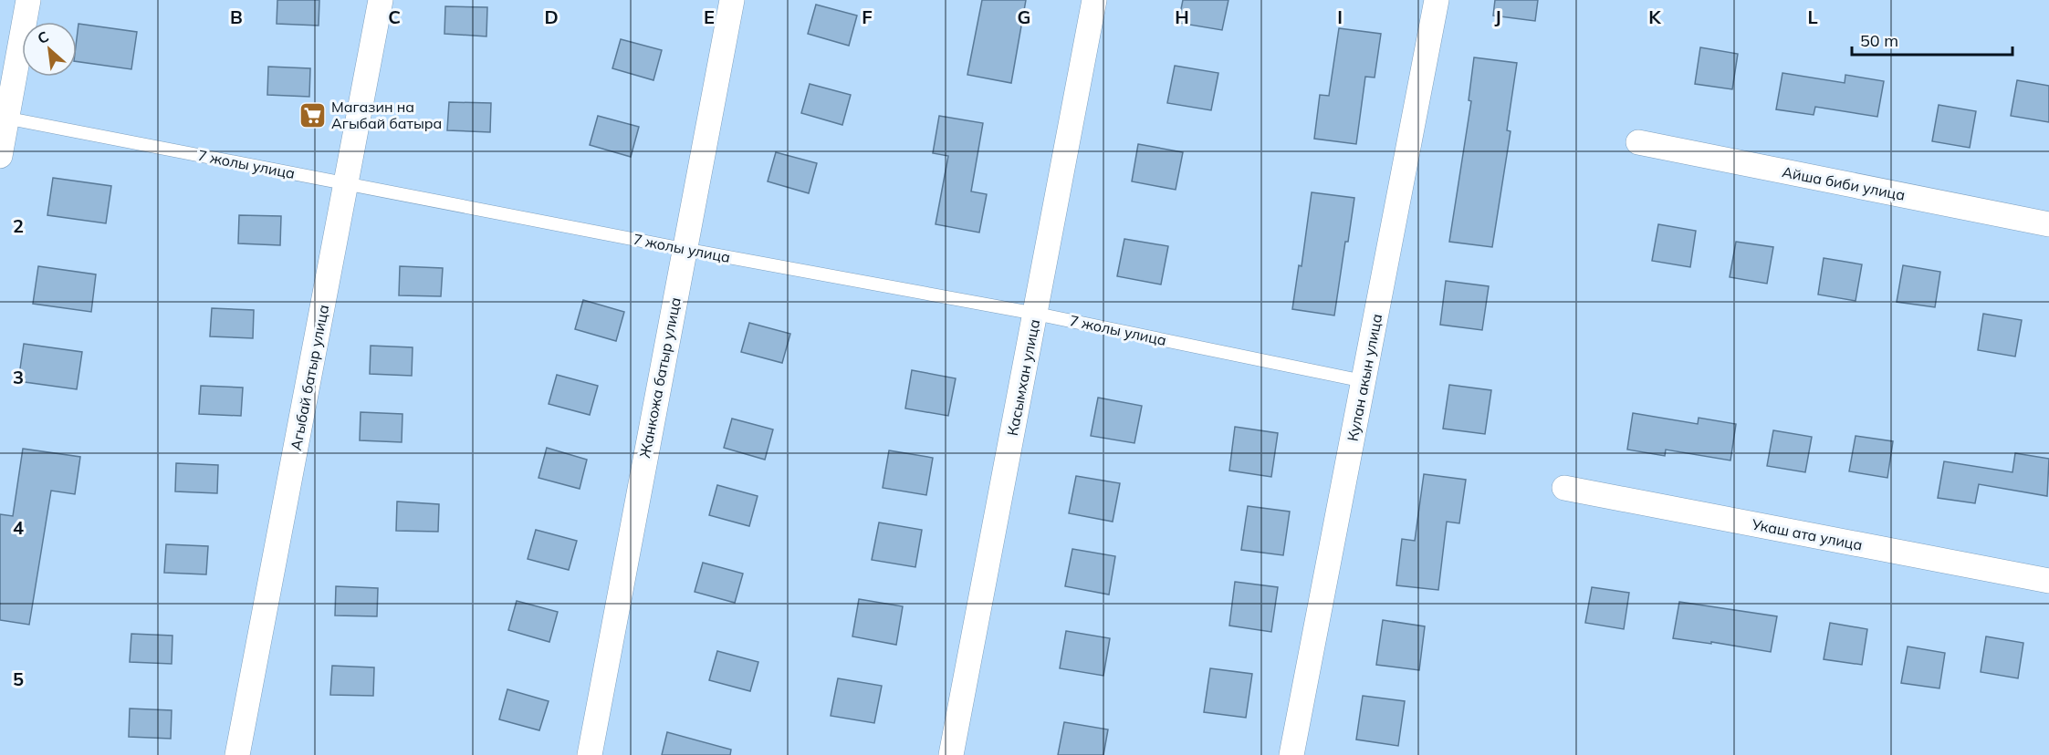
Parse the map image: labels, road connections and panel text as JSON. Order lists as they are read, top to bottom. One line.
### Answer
{"streets":{"street":["Айша биби улица","Агыбай батыр улица","Жанкожа батыр улица","Касымхан улица","Кулан акын улица","Укаш ата улица"],"lane":["7 жолы улица"]},"crossings":[["7 жолы улица","Агыбай батыр улица"],["7 жолы улица","Жанкожа батыр улица"],["7 жолы улица","Касымхан улица"],["7 жолы улица","Кулан акын улица"]],"places":{"supermarket":["Магазин на Агыбай батыра"]},"scale_bar":"50 m","north":"top left","grid":{"columns":["B","C","D","E","F","G","H","I","J","K","L"],"rows":["2","3","4","5"]}}
